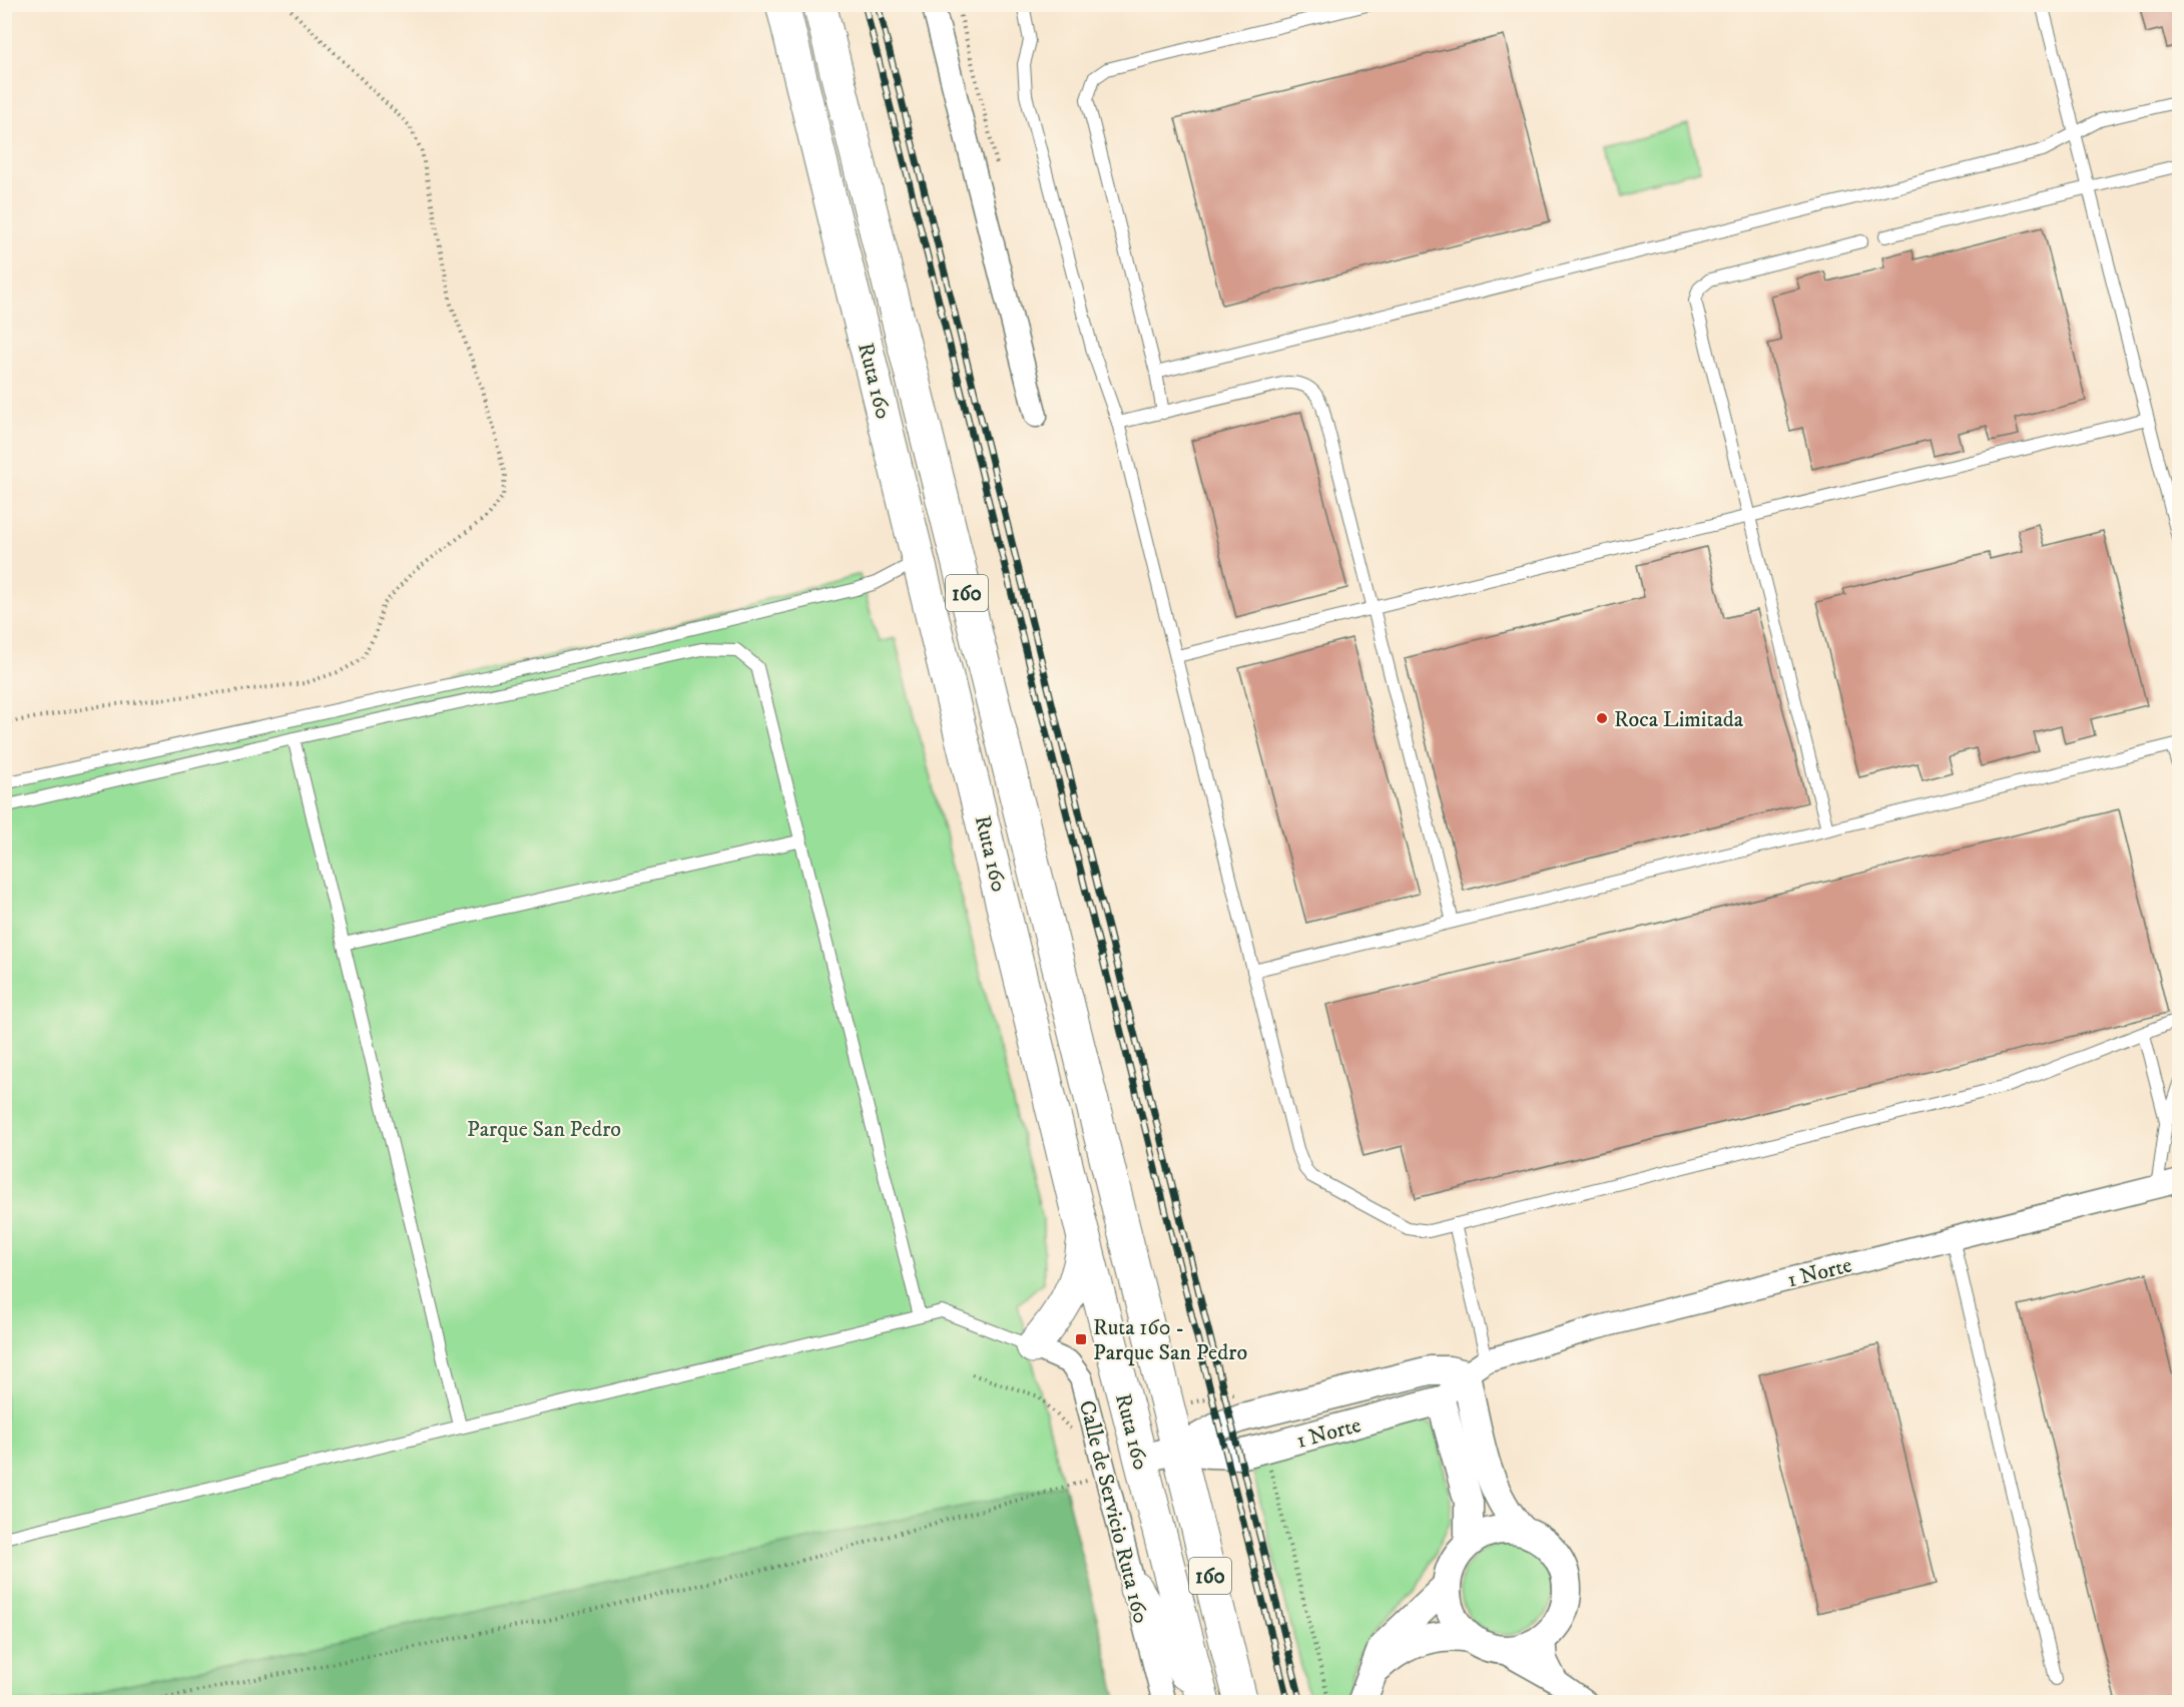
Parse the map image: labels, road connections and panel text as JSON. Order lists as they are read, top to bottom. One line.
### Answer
{"streets":{"highway":["Ruta 160","160"],"street":["1 Norte","Calle de Servicio Ruta 160"]},"crossings":[["Ruta 160","1 Norte"]],"parks":["Parque San Pedro"],"places":{"other":["Roca Limitada"],"transit":["Ruta 160 - Parque San Pedro"]}}
